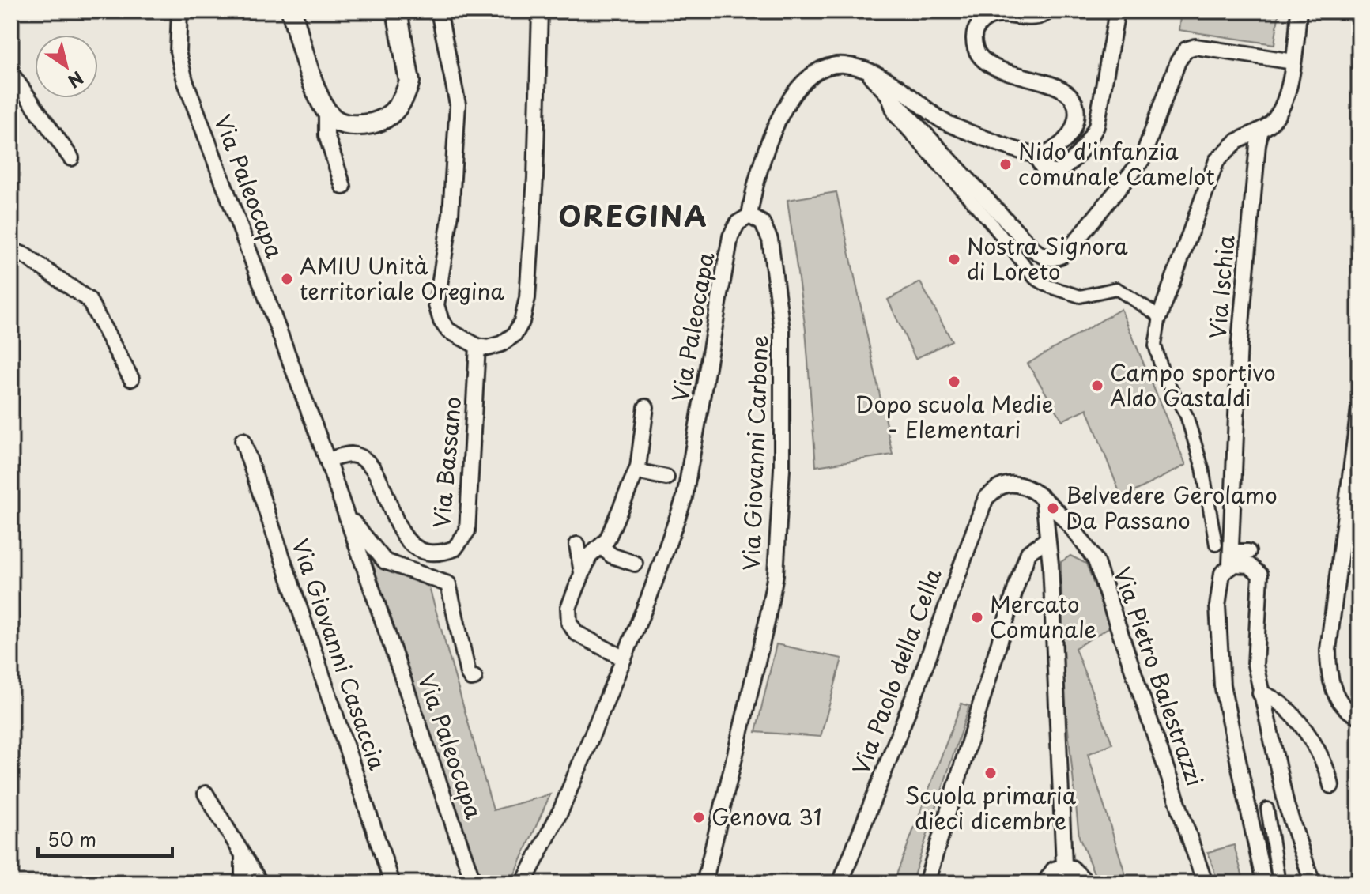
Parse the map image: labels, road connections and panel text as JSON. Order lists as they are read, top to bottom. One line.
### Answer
{"streets":{"street":["Via Paleocapa","Via Ischia","Via Giovanni Carbone","Via Bassano","Via Giovanni Casaccia","Via Paolo della Cella","Via Pietro Balestrazzi"]},"crossings":[["Via Paleocapa","Via Giovanni Carbone"],["Via Paleocapa","Via Bassano"],["Via Paolo della Cella","Via Pietro Balestrazzi"]],"districts":["OREGINA"],"places":["Nido d'infanzia comunale Camelot","Nostra Signora di Loreto","AMIU Unità territoriale Oregina","Dopo scuola Medie - Elementari","Campo sportivo Aldo Gastaldi","Belvedere Gerolamo Da Passano","Mercato Comunale","Scuola primaria dieci dicembre","Genova 31"],"scale_bar":"50 m","north":"bottom right"}
